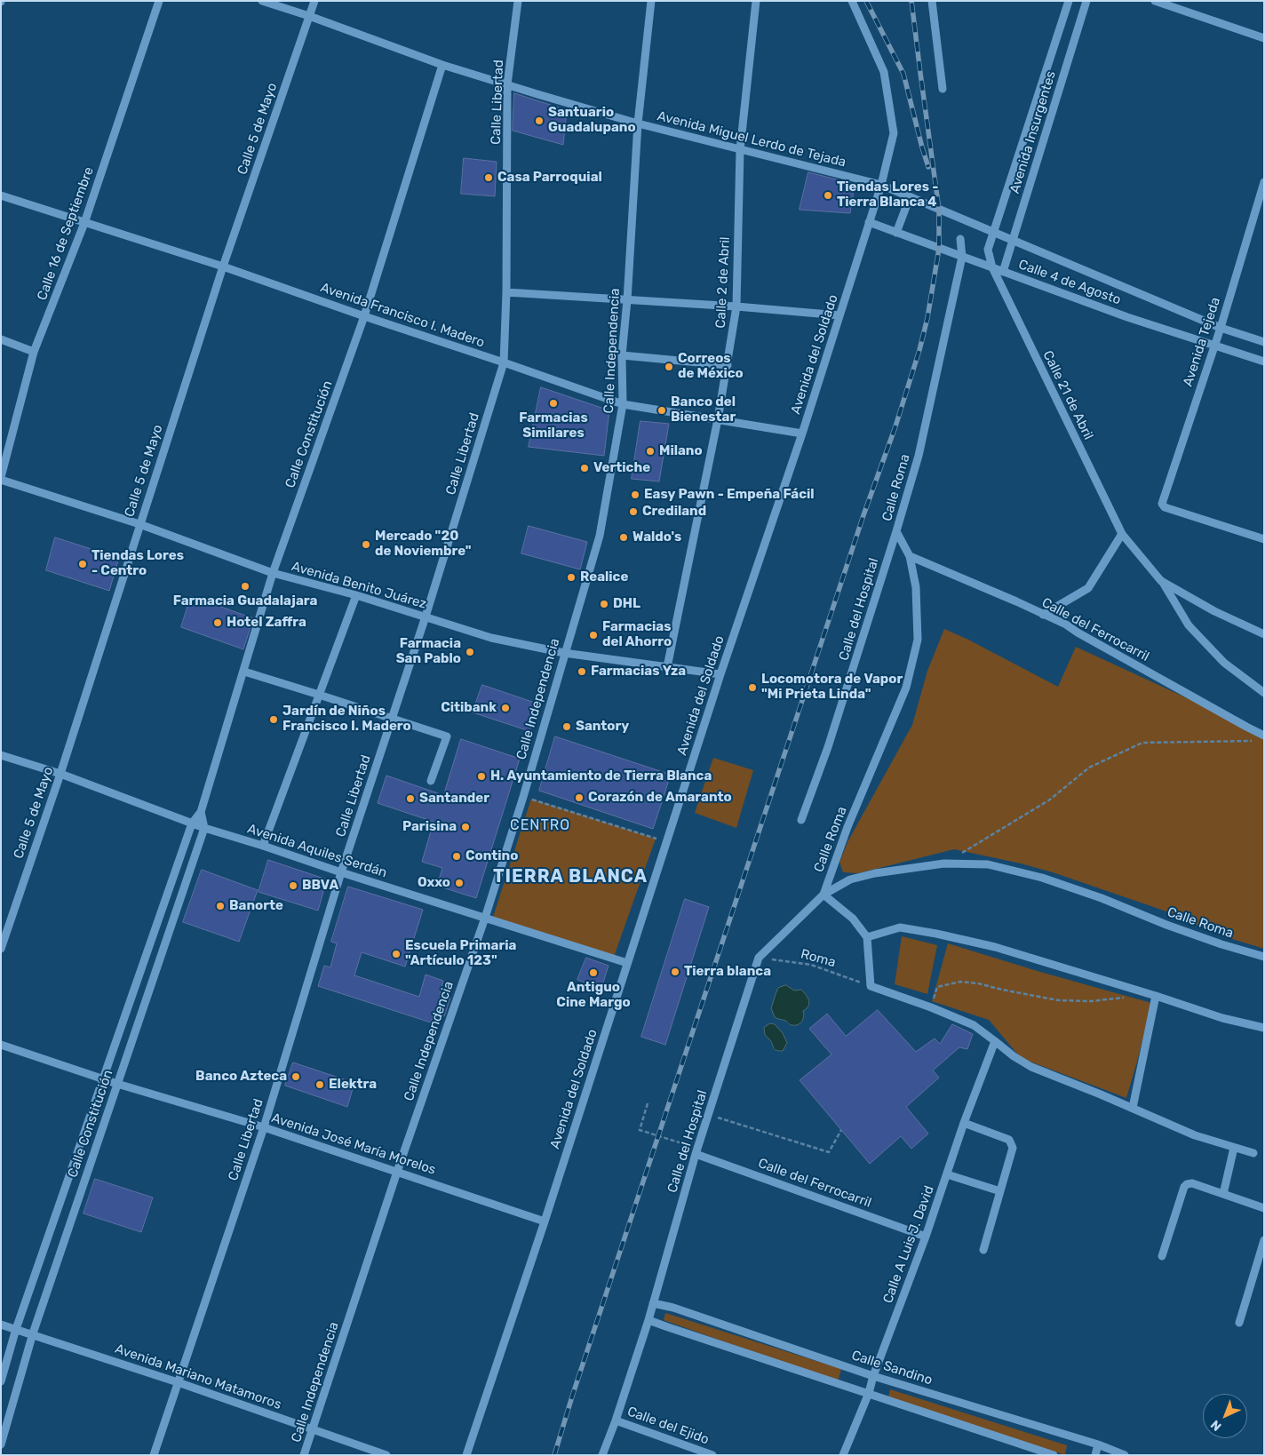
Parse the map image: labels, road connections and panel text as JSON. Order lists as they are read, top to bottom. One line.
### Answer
{"streets":{"street":["Calle Libertad","Calle 5 de Mayo","Avenida Insurgentes","Avenida Miguel Lerdo de Tejada","Calle 16 de Septiembre","Calle 2 de Abril","Calle 4 de Agosto","Avenida Francisco I. Madero","Avenida Tejeda","Calle Independencia","Avenida del Soldado","Calle 21 de Abril","Calle Constitución","Calle Roma","Avenida Benito Juárez","Calle del Hospital","Calle del Ferrocarril","Avenida Aquiles Serdán","Avenida José María Morelos","Calle A Luis J. David","Calle Sandino","Avenida Mariano Matamoros","Calle del Ejido"],"path":["Roma"]},"crossings":[["Calle Libertad","Avenida Miguel Lerdo de Tejada"],["Calle Libertad","Avenida Francisco I. Madero"],["Calle Libertad","Avenida Benito Juárez"],["Calle Libertad","Avenida Aquiles Serdán"],["Calle Libertad","Avenida José María Morelos"],["Calle Libertad","Avenida Mariano Matamoros"],["Calle 5 de Mayo","Avenida Miguel Lerdo de Tejada"],["Calle 5 de Mayo","Avenida Francisco I. Madero"],["Calle 5 de Mayo","Avenida Benito Juárez"],["Calle 5 de Mayo","Avenida Aquiles Serdán"],["Avenida Insurgentes","Calle 4 de Agosto"],["Avenida Insurgentes","Calle 21 de Abril"],["Avenida Miguel Lerdo de Tejada","Calle 2 de Abril"],["Avenida Miguel Lerdo de Tejada","Calle 4 de Agosto"],["Avenida Miguel Lerdo de Tejada","Calle Independencia"],["Avenida Miguel Lerdo de Tejada","Avenida del Soldado"],["Avenida Miguel Lerdo de Tejada","Calle Constitución"],["Calle 16 de Septiembre","Avenida Francisco I. Madero"],["Calle 16 de Septiembre","Avenida Benito Juárez"],["Calle 2 de Abril","Avenida Francisco I. Madero"],["Calle 2 de Abril","Avenida Benito Juárez"],["Calle 4 de Agosto","Avenida Tejeda"],["Calle 4 de Agosto","Avenida del Soldado"],["Calle 4 de Agosto","Calle 21 de Abril"],["Calle 4 de Agosto","Calle Roma"],["Avenida Francisco I. Madero","Calle Independencia"],["Avenida Francisco I. Madero","Avenida del Soldado"],["Avenida Francisco I. Madero","Calle Constitución"],["Calle Independencia","Avenida Benito Juárez"],["Calle Independencia","Avenida Aquiles Serdán"],["Calle Independencia","Avenida José María Morelos"],["Calle Independencia","Avenida Mariano Matamoros"],["Avenida del Soldado","Avenida Benito Juárez"],["Avenida del Soldado","Avenida Aquiles Serdán"],["Avenida del Soldado","Avenida José María Morelos"],["Calle Constitución","Avenida Benito Juárez"],["Calle Constitución","Avenida Aquiles Serdán"],["Calle Constitución","Avenida José María Morelos"],["Calle Constitución","Avenida Mariano Matamoros"],["Calle Roma","Calle del Hospital"],["Calle Roma","Calle del Ferrocarril"],["Calle del Hospital","Calle del Ferrocarril"],["Calle del Hospital","Roma"],["Calle del Hospital","Calle Sandino"],["Calle del Hospital","Calle del Ejido"],["Calle del Ferrocarril","Calle A Luis J. David"],["Calle A Luis J. David","Calle Sandino"]],"districts":["CENTRO","TIERRA BLANCA"],"places":["Santuario Guadalupano","Casa Parroquial","Tiendas Lores - Tierra Blanca 4","Correos de México","Farmacias Similares","Banco del Bienestar","Milano","Vertiche","Easy Pawn - Empeña Fácil","Crediland","Waldo's","Mercado \"20 de Noviembre\"","Tiendas Lores - Centro","Realice","Farmacia Guadalajara","DHL","Hotel Zaffra","Farmacias del Ahorro","Farmacia San Pablo","Farmacias Yza","Locomotora de Vapor \"Mi Prieta Linda\"","Citibank","Jardín de Niños Francisco I. Madero","Santory","H. Ayuntamiento de Tierra Blanca","Corazón de Amaranto","Santander","Parisina","Contino","Oxxo","BBVA","Banorte","Escuela Primaria \"Artículo 123\"","Tierra blanca","Antiguo Cine Margo","Banco Azteca","Elektra"],"north":"bottom left"}
